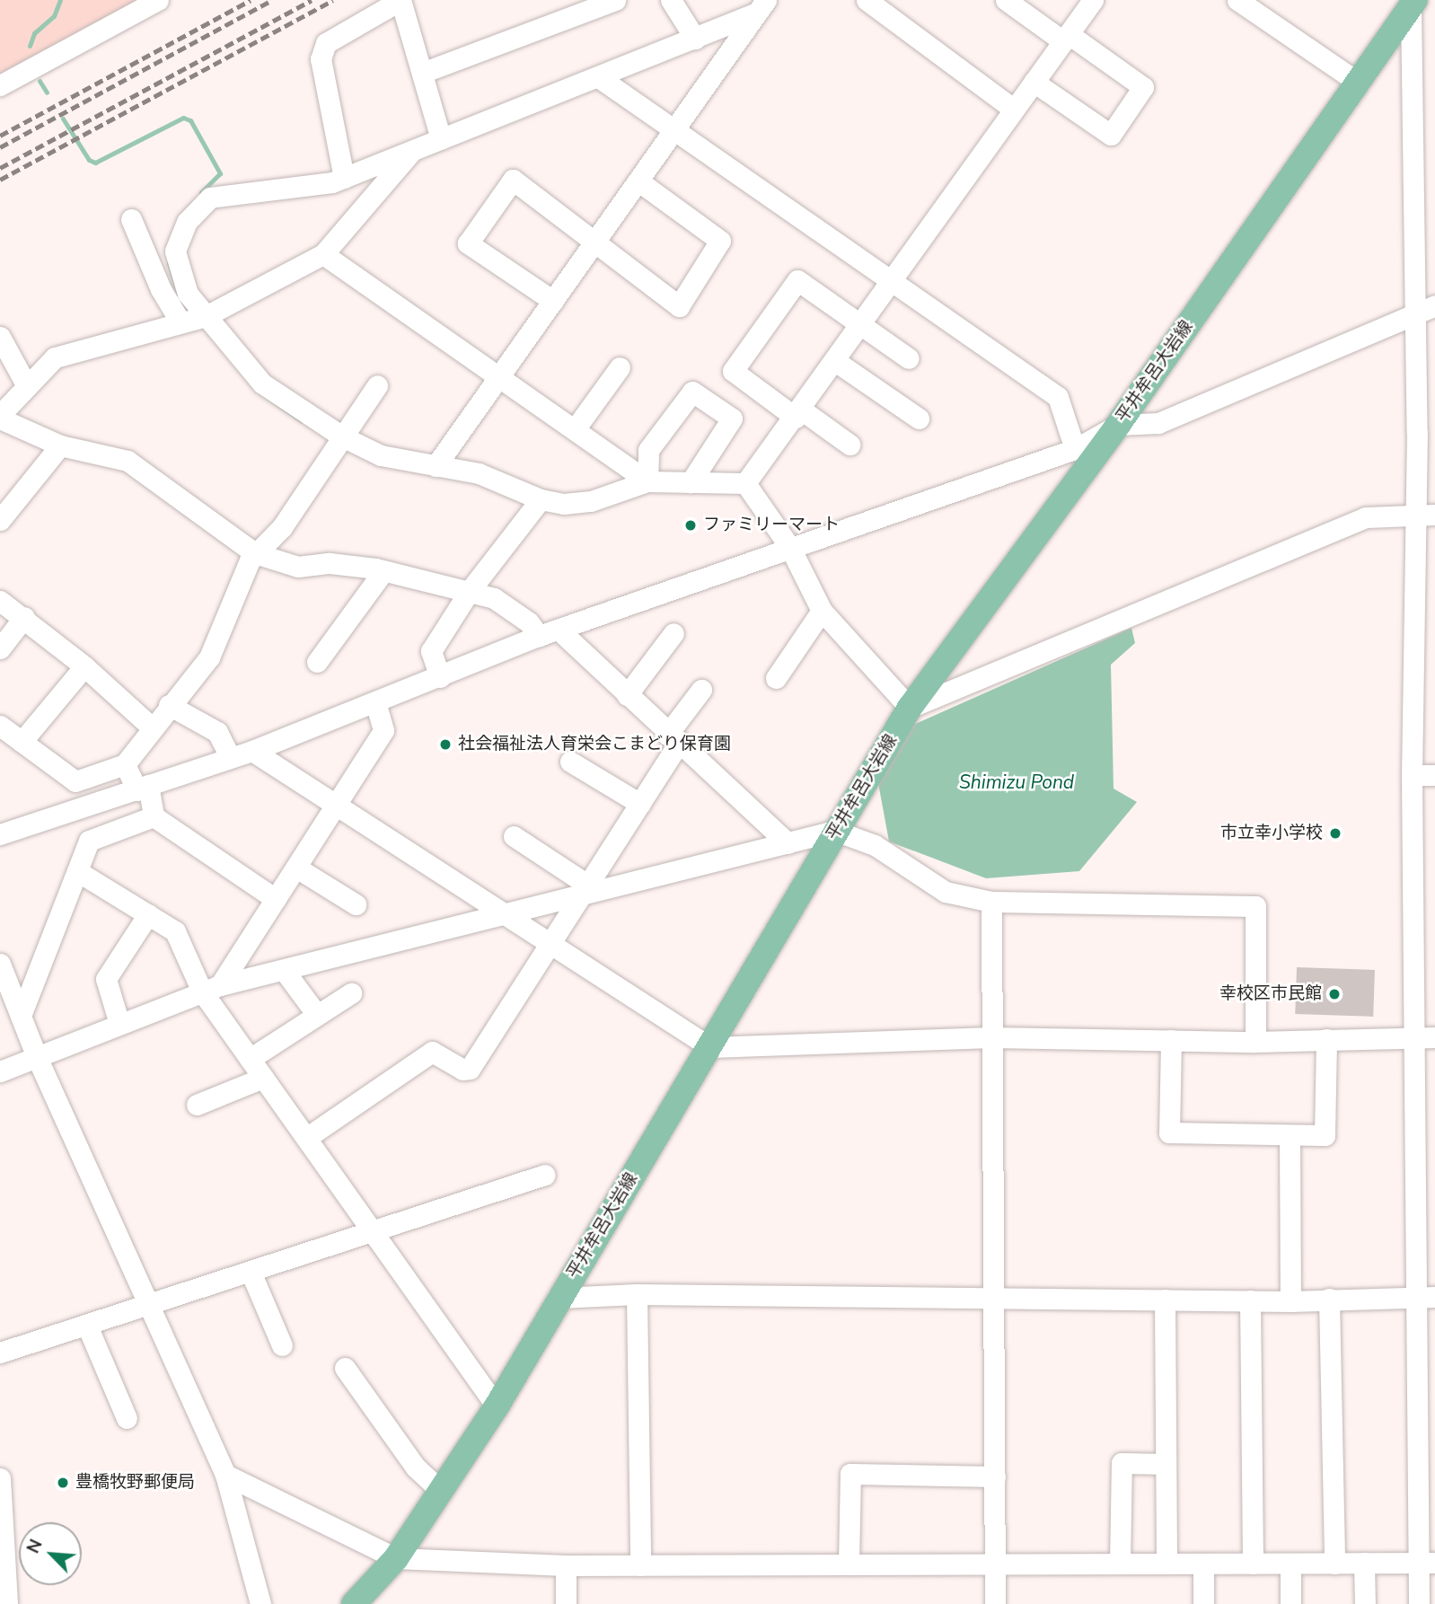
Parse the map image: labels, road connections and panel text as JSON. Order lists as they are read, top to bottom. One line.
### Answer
{"streets":{"main road":["平井牟呂大岩線"]},"water":["Shimizu Pond"],"places":["ファミリーマート","社会福祉法人育栄会こまどり保育園","市立幸小学校","幸校区市民館","豊橋牧野郵便局"],"north":"top left"}
